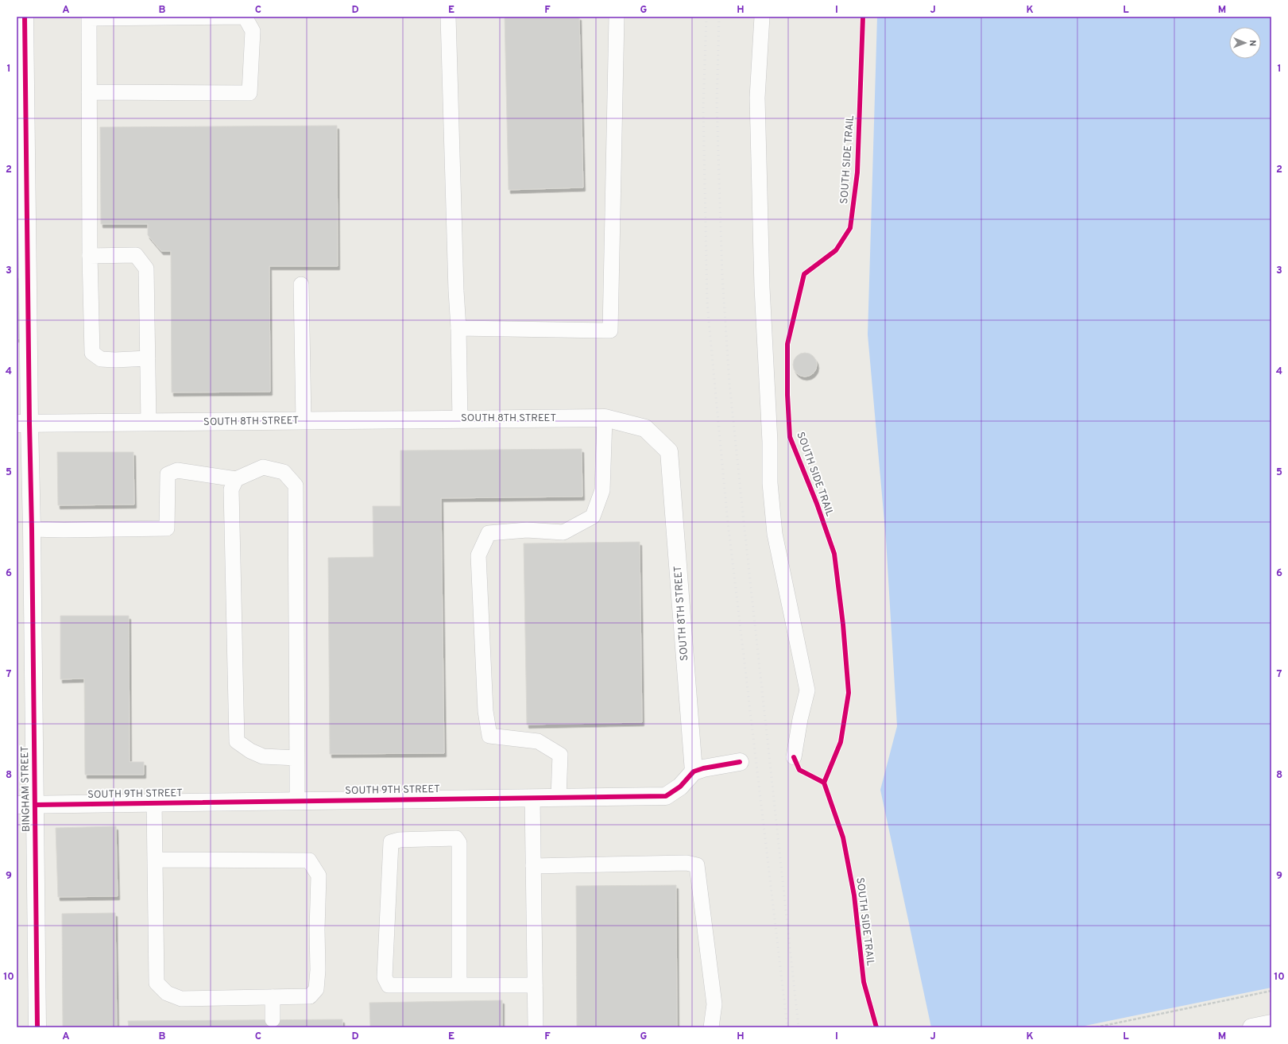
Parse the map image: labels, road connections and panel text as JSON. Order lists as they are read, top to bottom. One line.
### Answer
{"streets":{"street":["SOUTH 8TH STREET","BINGHAM STREET","SOUTH 9TH STREET"],"cycle path":["SOUTH SIDE TRAIL"]},"crossings":[["SOUTH 8TH STREET","BINGHAM STREET"],["SOUTH 8TH STREET","SOUTH 9TH STREET"],["BINGHAM STREET","SOUTH 9TH STREET"]],"north":"right","grid":{"columns":["A","B","C","D","E","F","G","H","I","J","K","L","M"],"rows":["1","2","3","4","5","6","7","8","9","10"]}}
